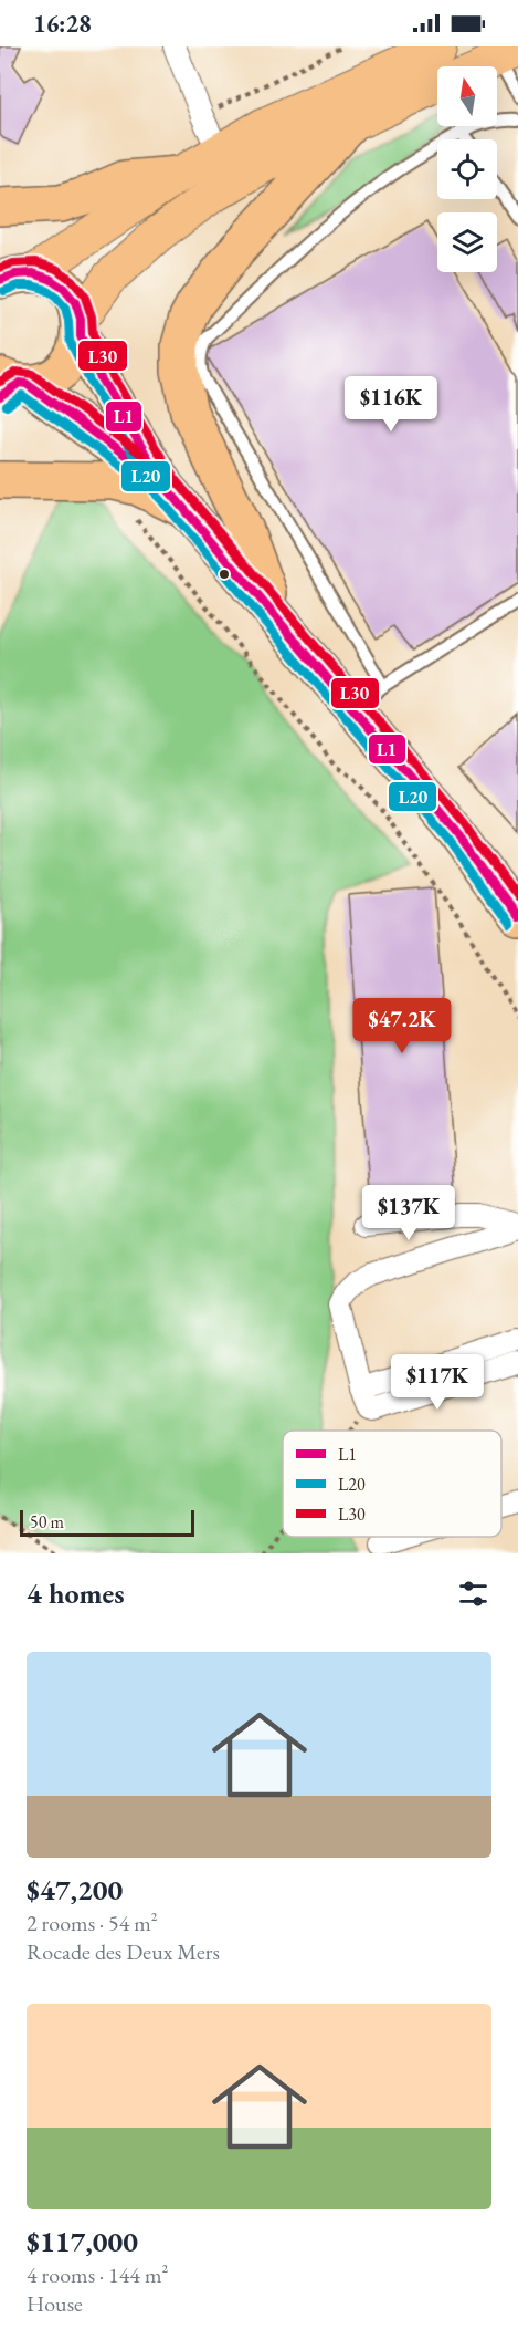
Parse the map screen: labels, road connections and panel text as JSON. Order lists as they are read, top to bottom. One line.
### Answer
{"lines":["transit line L30","transit line L1","transit line L20"],"legend":["L1","L20","L30"],"scale_bar":"50 m","north":"top","page":{"status":"16:28","price":["$116K","$47.2K","$137K","$117K"],"scale":"50 m","heading":"4 homes","list":[{"name":"$47,200","note":"2 rooms · 54 m² · Rocade des Deux Mers"},{"name":"$117,000","note":"4 rooms · 144 m² · House"}]}}
